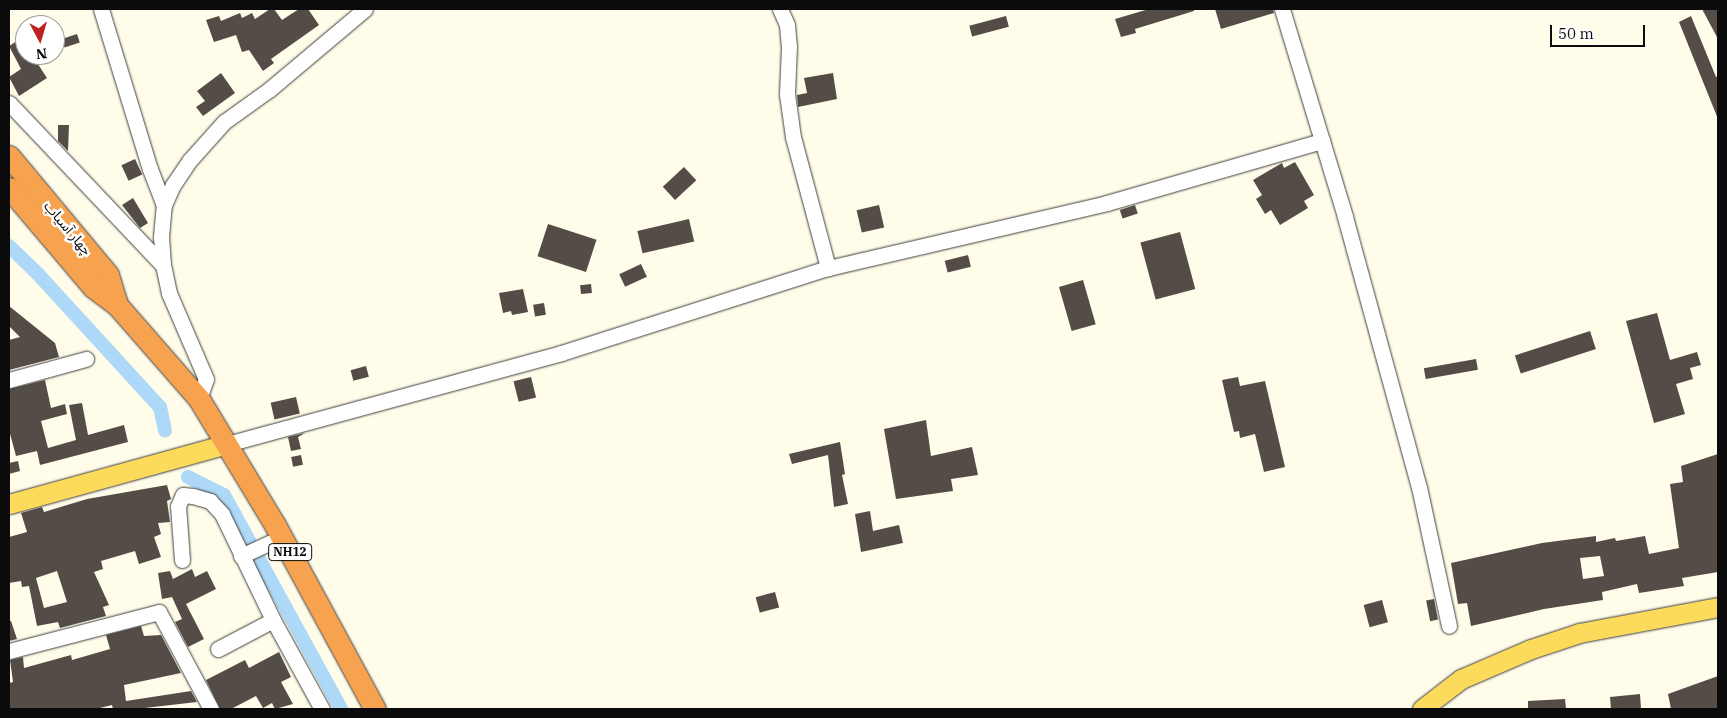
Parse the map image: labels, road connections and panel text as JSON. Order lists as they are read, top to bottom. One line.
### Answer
{"streets":{"highway":["چهار آسیاب","NH12"]},"crossings":[["چهار آسیاب","NH12"]],"scale_bar":"50 m","north":"bottom"}
